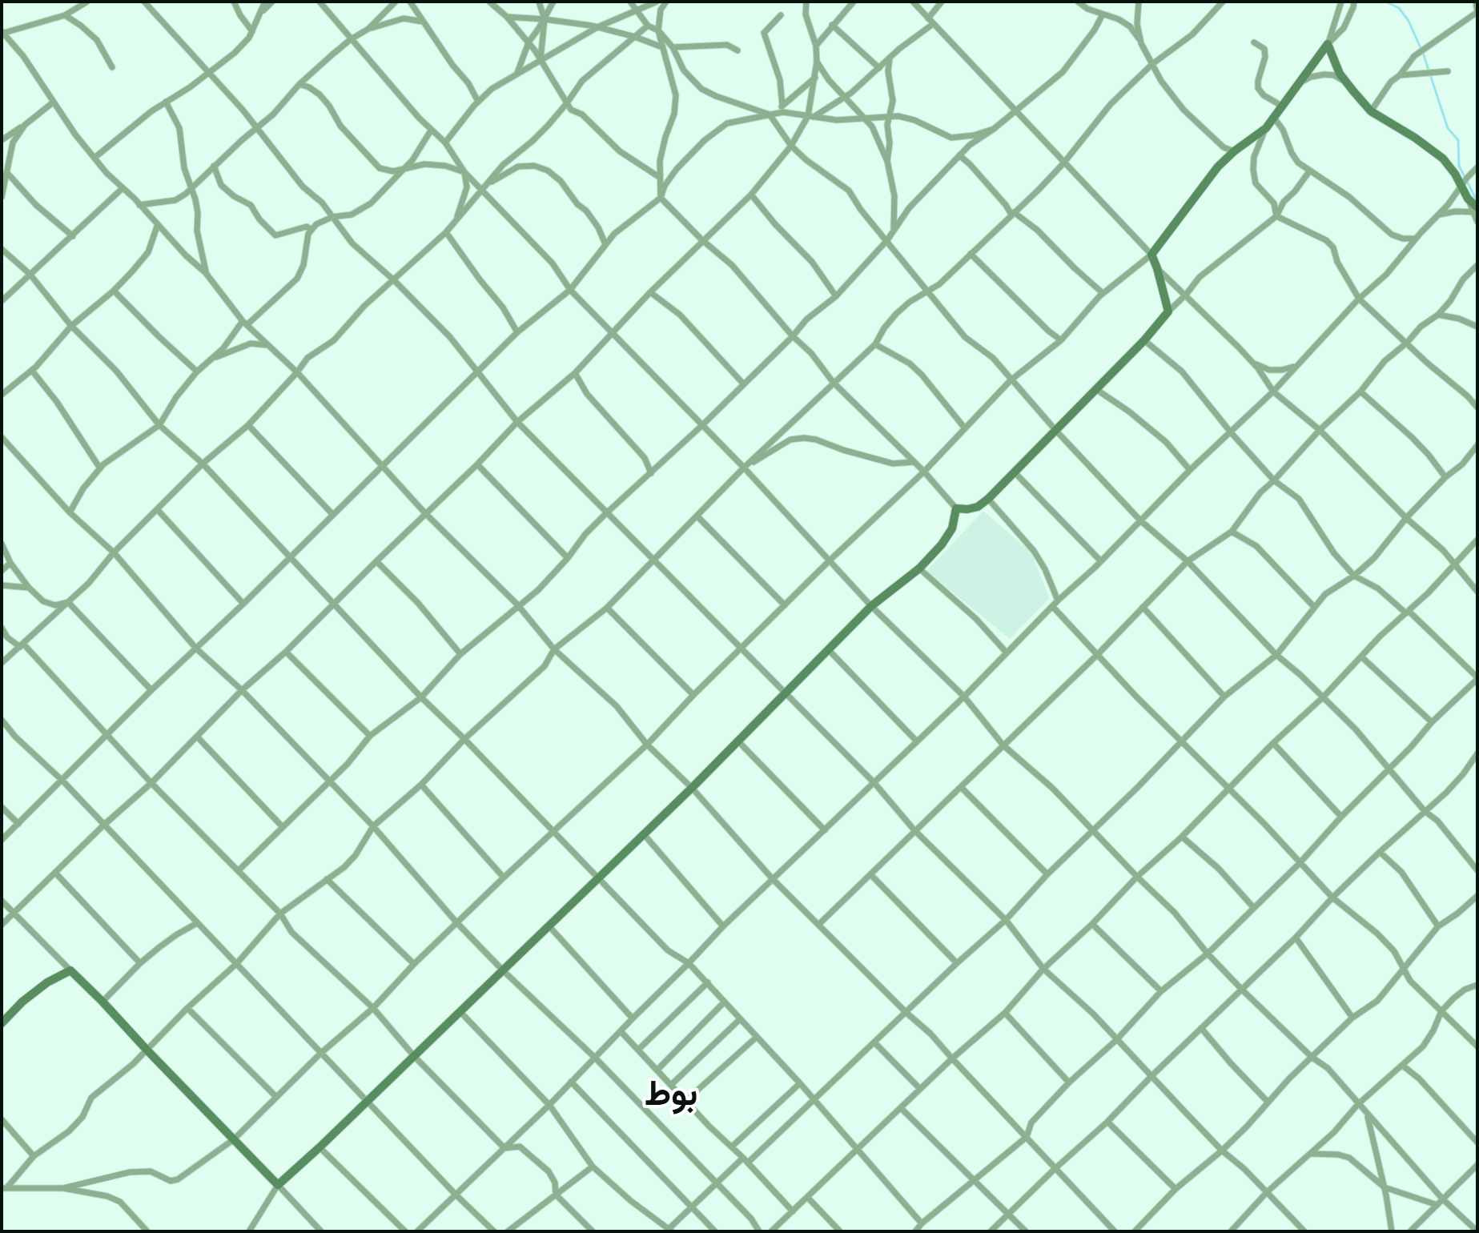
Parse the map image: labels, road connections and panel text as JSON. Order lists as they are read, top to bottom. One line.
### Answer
{"districts":["بوط"]}
